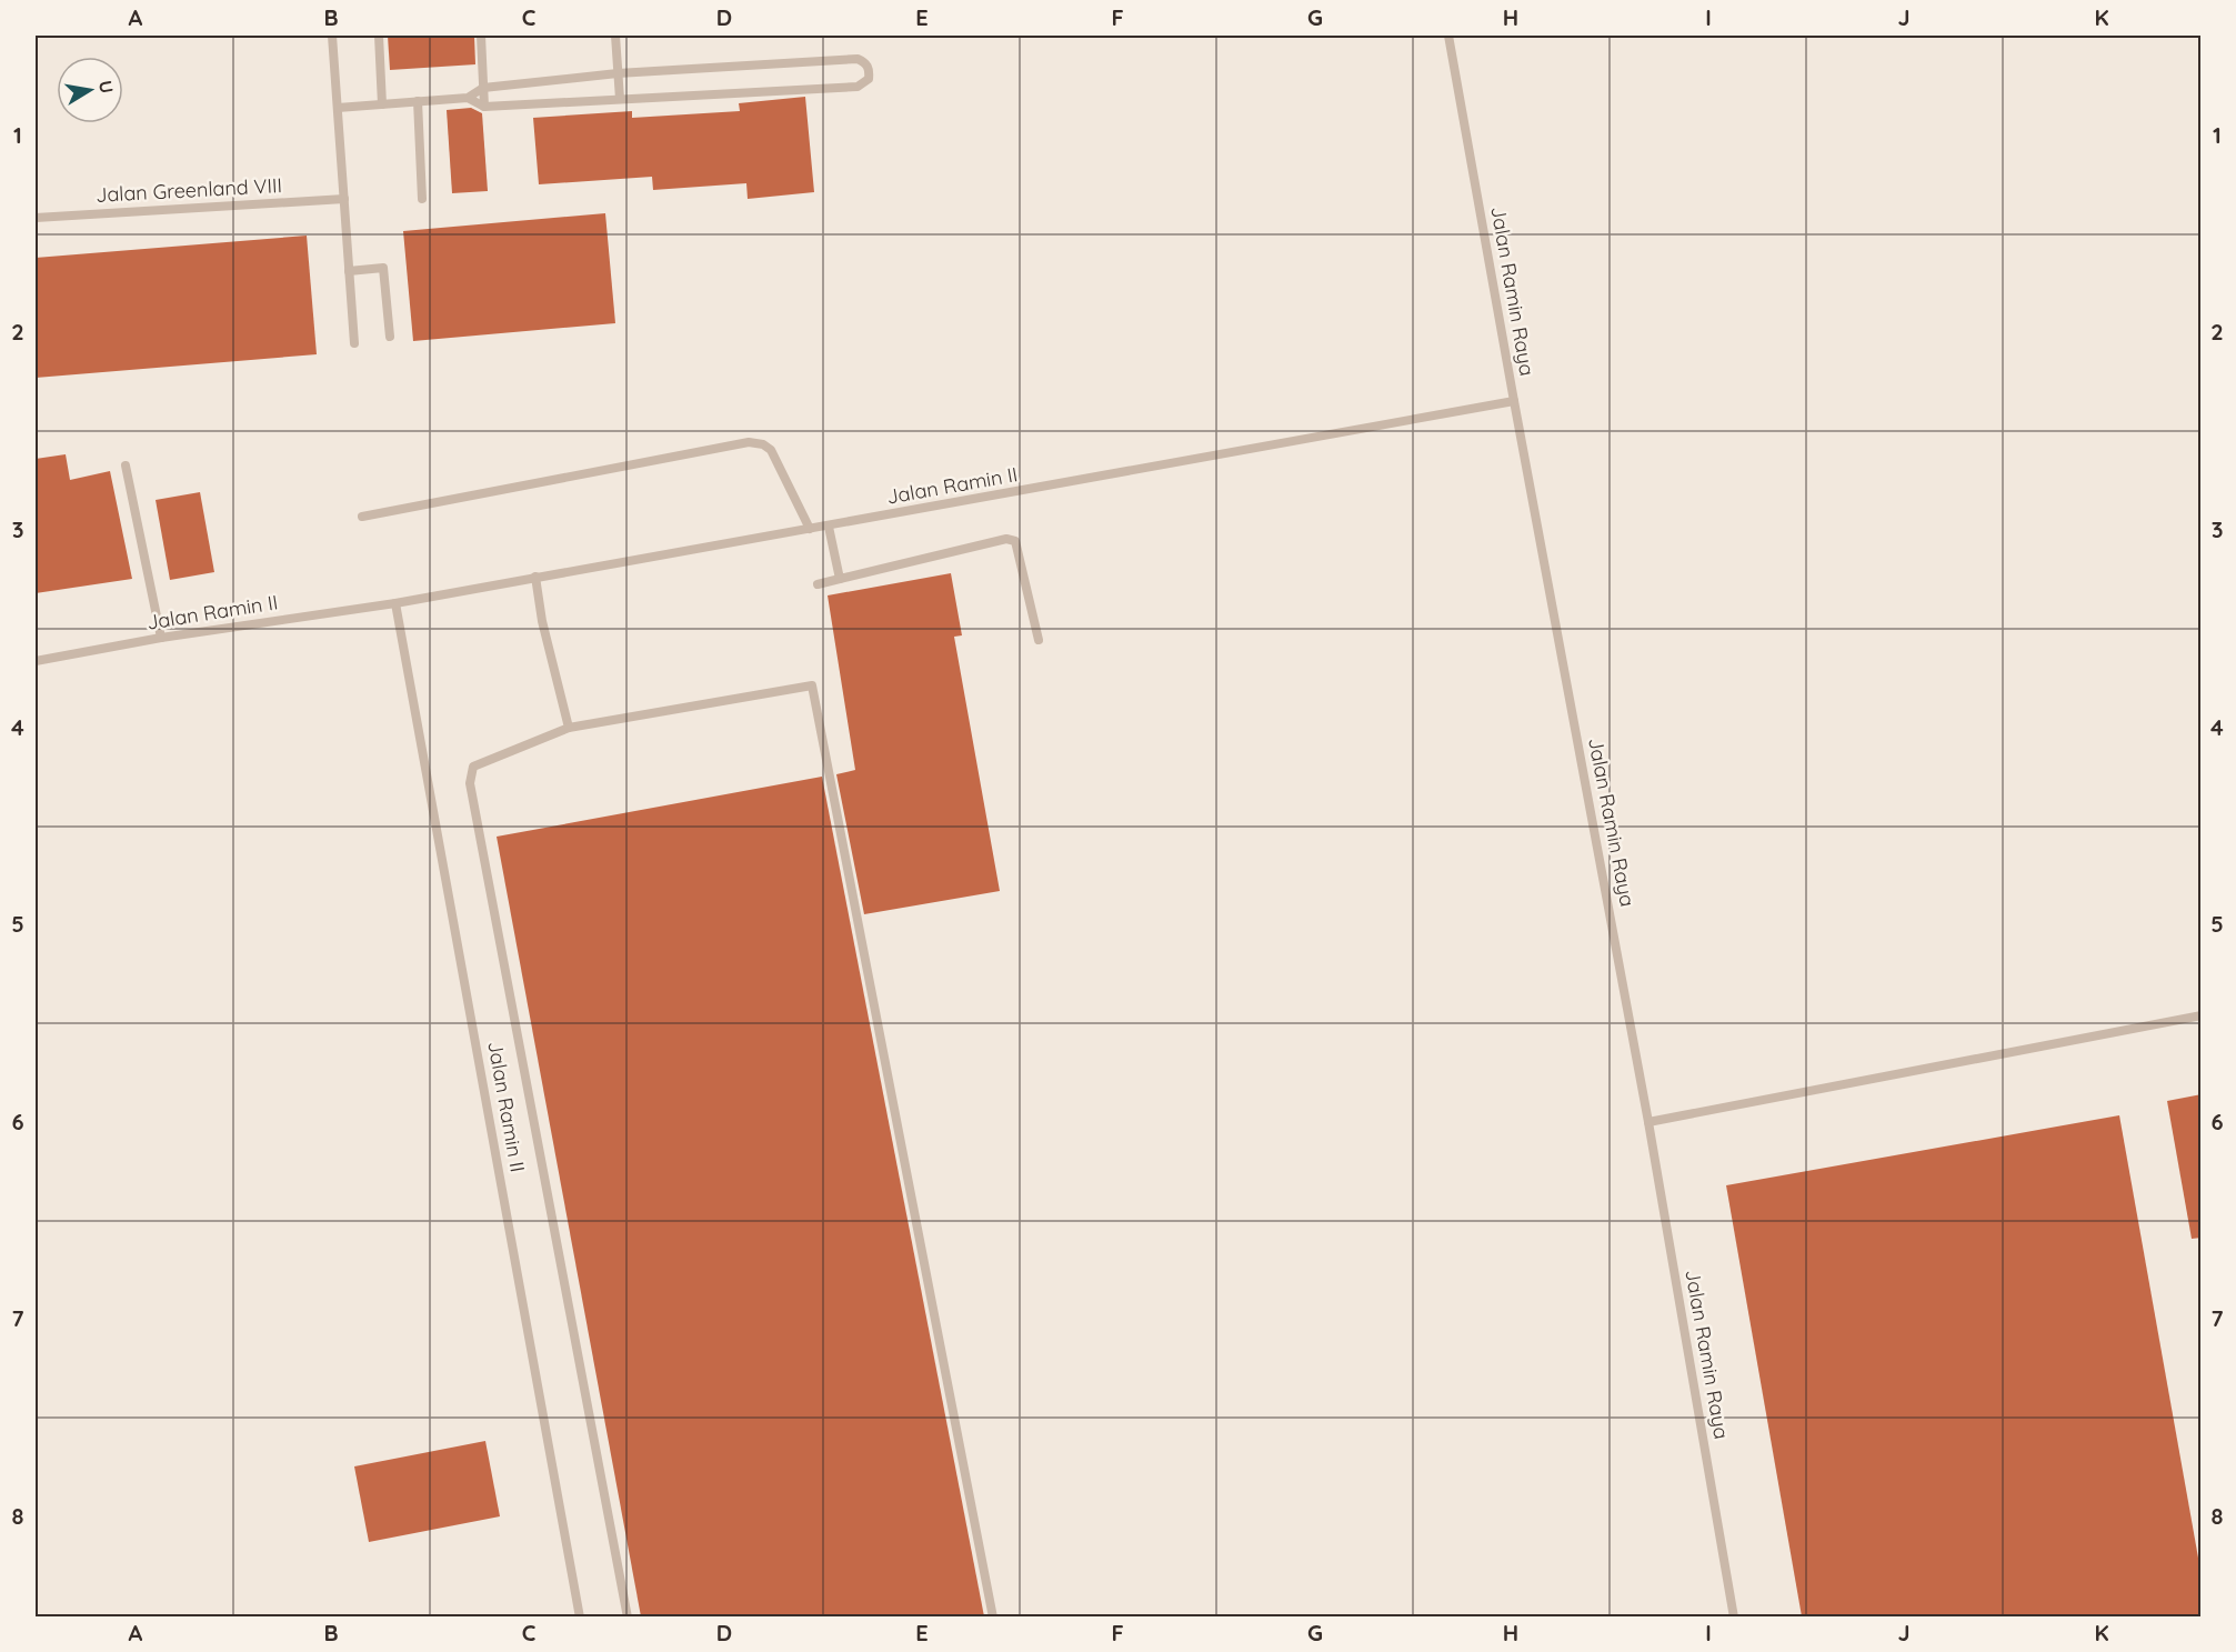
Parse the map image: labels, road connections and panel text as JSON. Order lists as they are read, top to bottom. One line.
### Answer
{"streets":{"lane":["Jalan Greenland VIII","Jalan Ramin Raya","Jalan Ramin II"]},"crossings":[["Jalan Ramin Raya","Jalan Ramin II"]],"north":"right","grid":{"columns":["A","B","C","D","E","F","G","H","I","J","K"],"rows":["1","2","3","4","5","6","7","8"]}}
